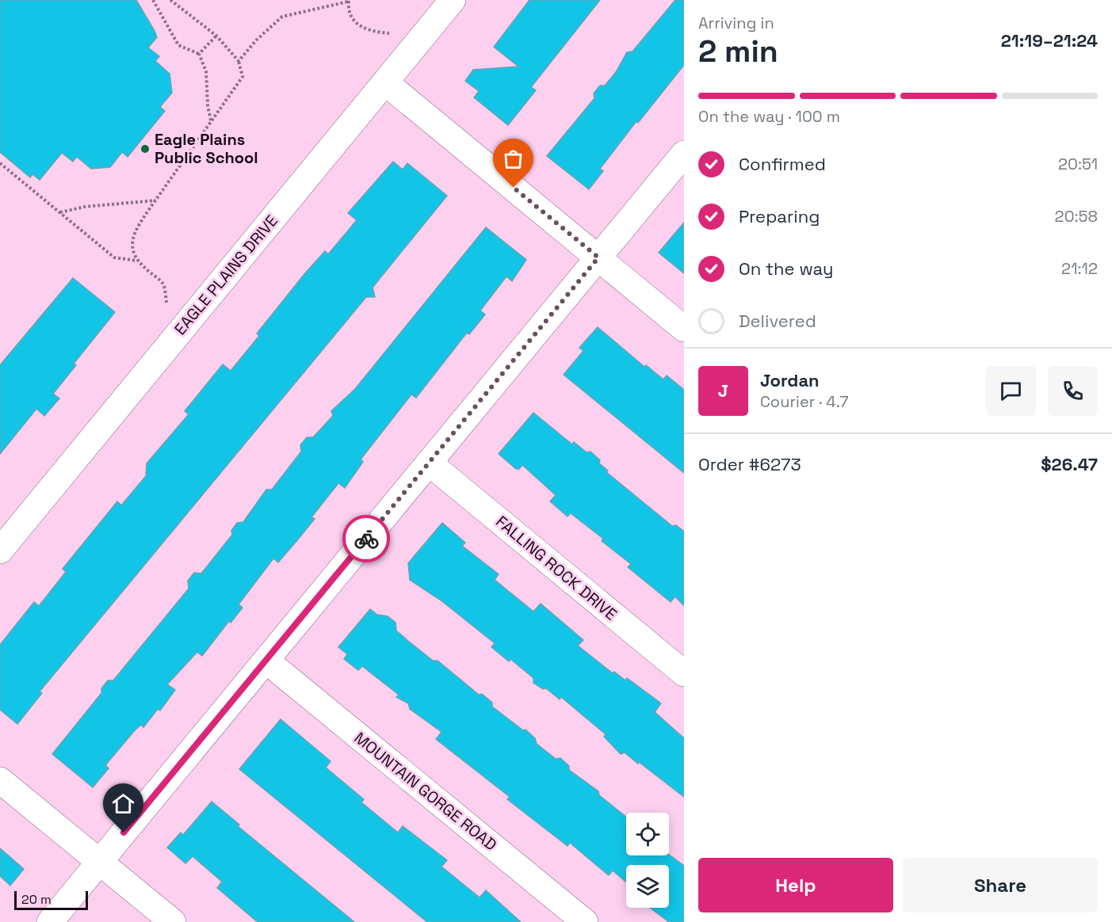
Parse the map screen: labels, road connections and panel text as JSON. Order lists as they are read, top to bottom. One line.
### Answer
{"streets":{"street":["EAGLE PLAINS DRIVE","FALLING ROCK DRIVE","MOUNTAIN GORGE ROAD"]},"places":["Eagle Plains Public School"],"scale_bar":"20 m","page":{"heading":["2 min","Arriving in","21:19–21:24"],"panel":["Jordan","Courier · 4.7","Order #6273","$26.47"],"bar":"On the way · 100 m","list":[["Confirmed","20:51"],["Preparing","20:58"],["On the way","21:12"],"Delivered"],"round":"J","buttons":["Help","Share"],"scale":"20 m"}}
